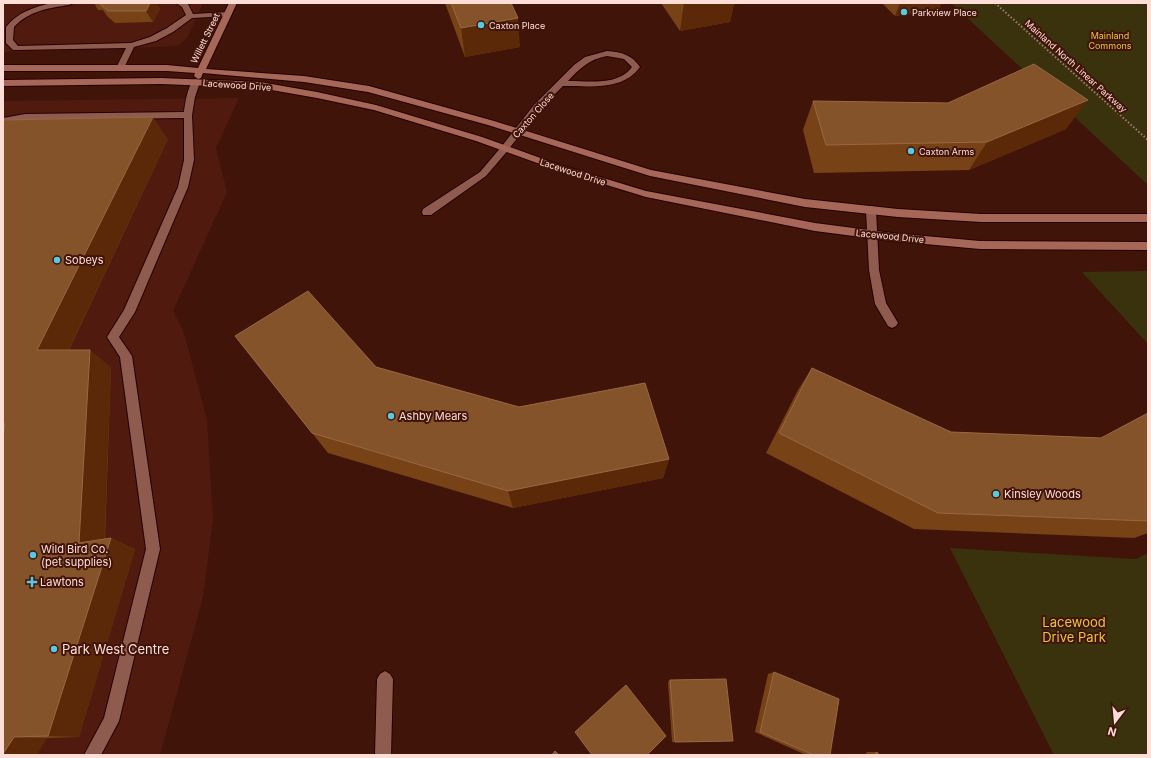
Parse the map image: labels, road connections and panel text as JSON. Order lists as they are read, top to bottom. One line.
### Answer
{"streets":{"main road":["Willett Street","Lacewood Drive"],"street":["Caxton Close"],"path":["Mainland North Linear Parkway"]},"crossings":[["Willett Street","Lacewood Drive"],["Lacewood Drive","Caxton Close"]],"parks":["Mainland Commons","Lacewood Drive Park"],"places":{"other":["Parkview Place","Caxton Place","Caxton Arms","Sobeys","Ashby Mears","Kinsley Woods","Wild Bird Co. (pet supplies)","Park West Centre"],"health":["Lawtons"]},"north":"bottom"}
